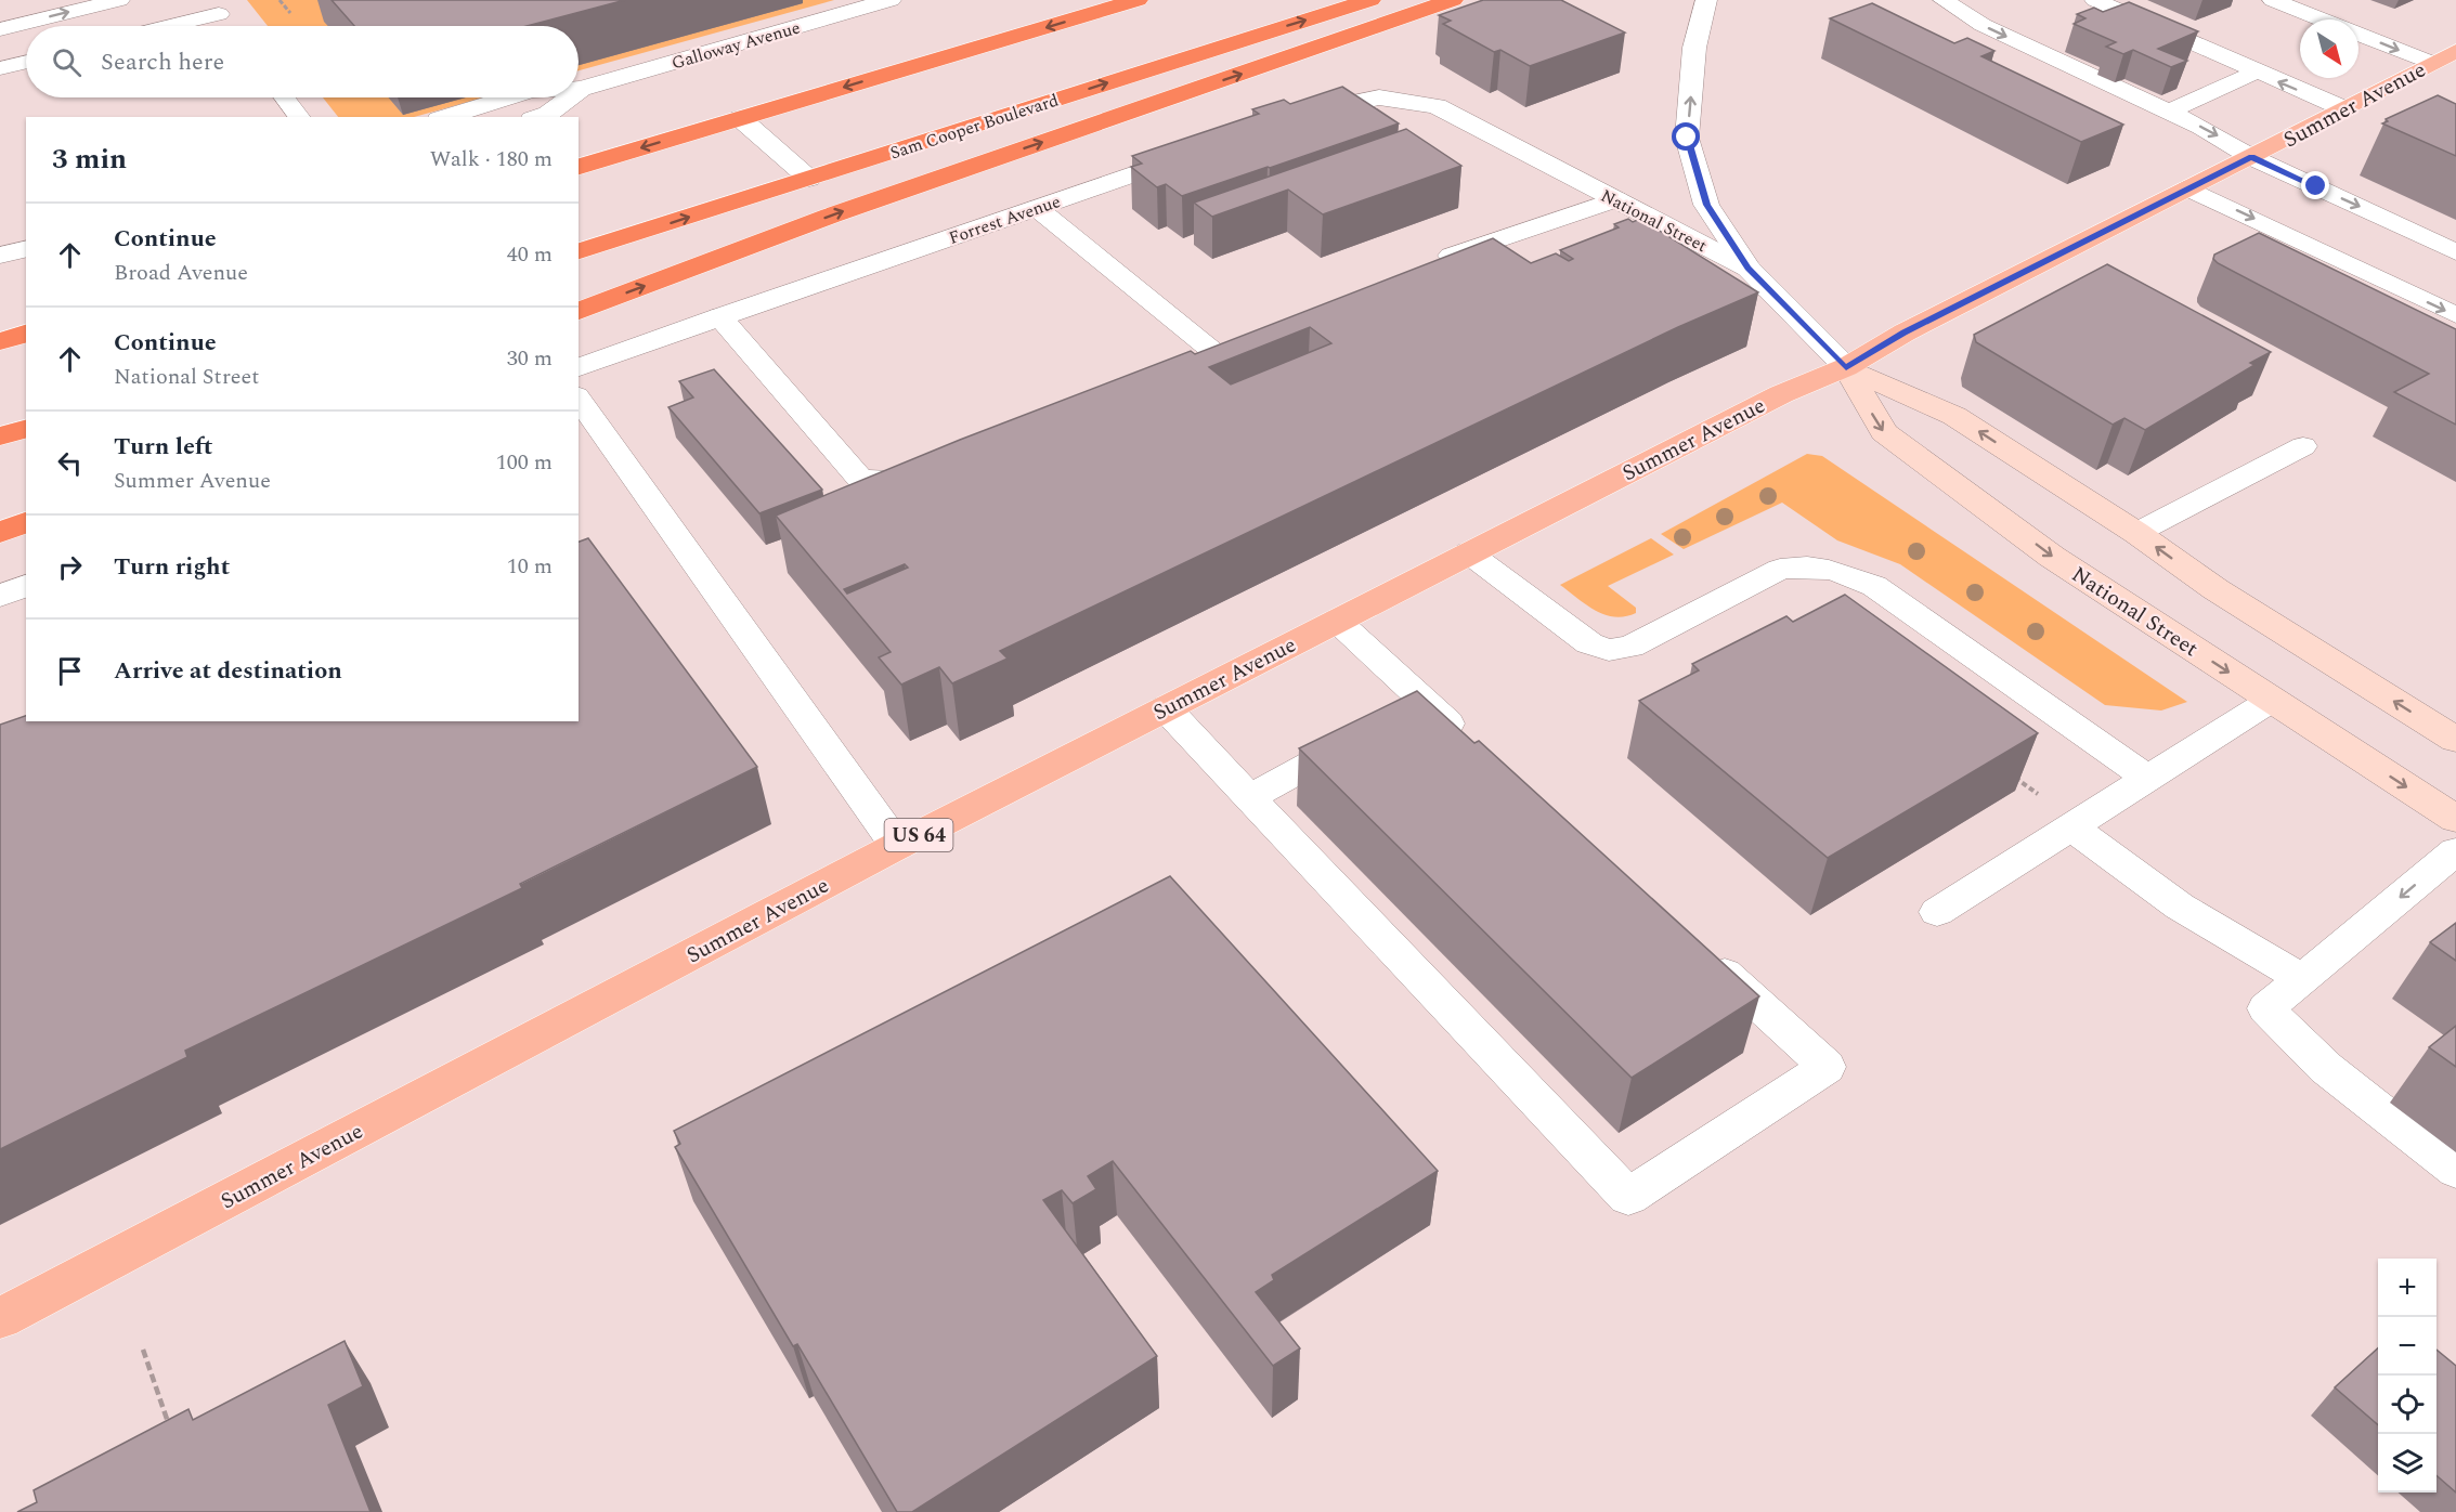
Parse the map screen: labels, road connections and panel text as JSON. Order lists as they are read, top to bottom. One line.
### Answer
{"streets":{"highway":["Sam Cooper Boulevard"],"main road":["Summer Avenue","National Street","US 64"],"street":["Galloway Avenue","Forrest Avenue"]},"crossings":[["Summer Avenue","National Street"]],"north":"bottom right","page":{"search":"Search here","heading":["3 min","Walk · 180 m"],"list":[["Continue","Broad Avenue","40 m"],["Continue","National Street","30 m"],["Turn left","Summer Avenue","100 m"],["Turn right","10 m"],"Arrive at destination"],"map_buttons":["+","−"]}}
